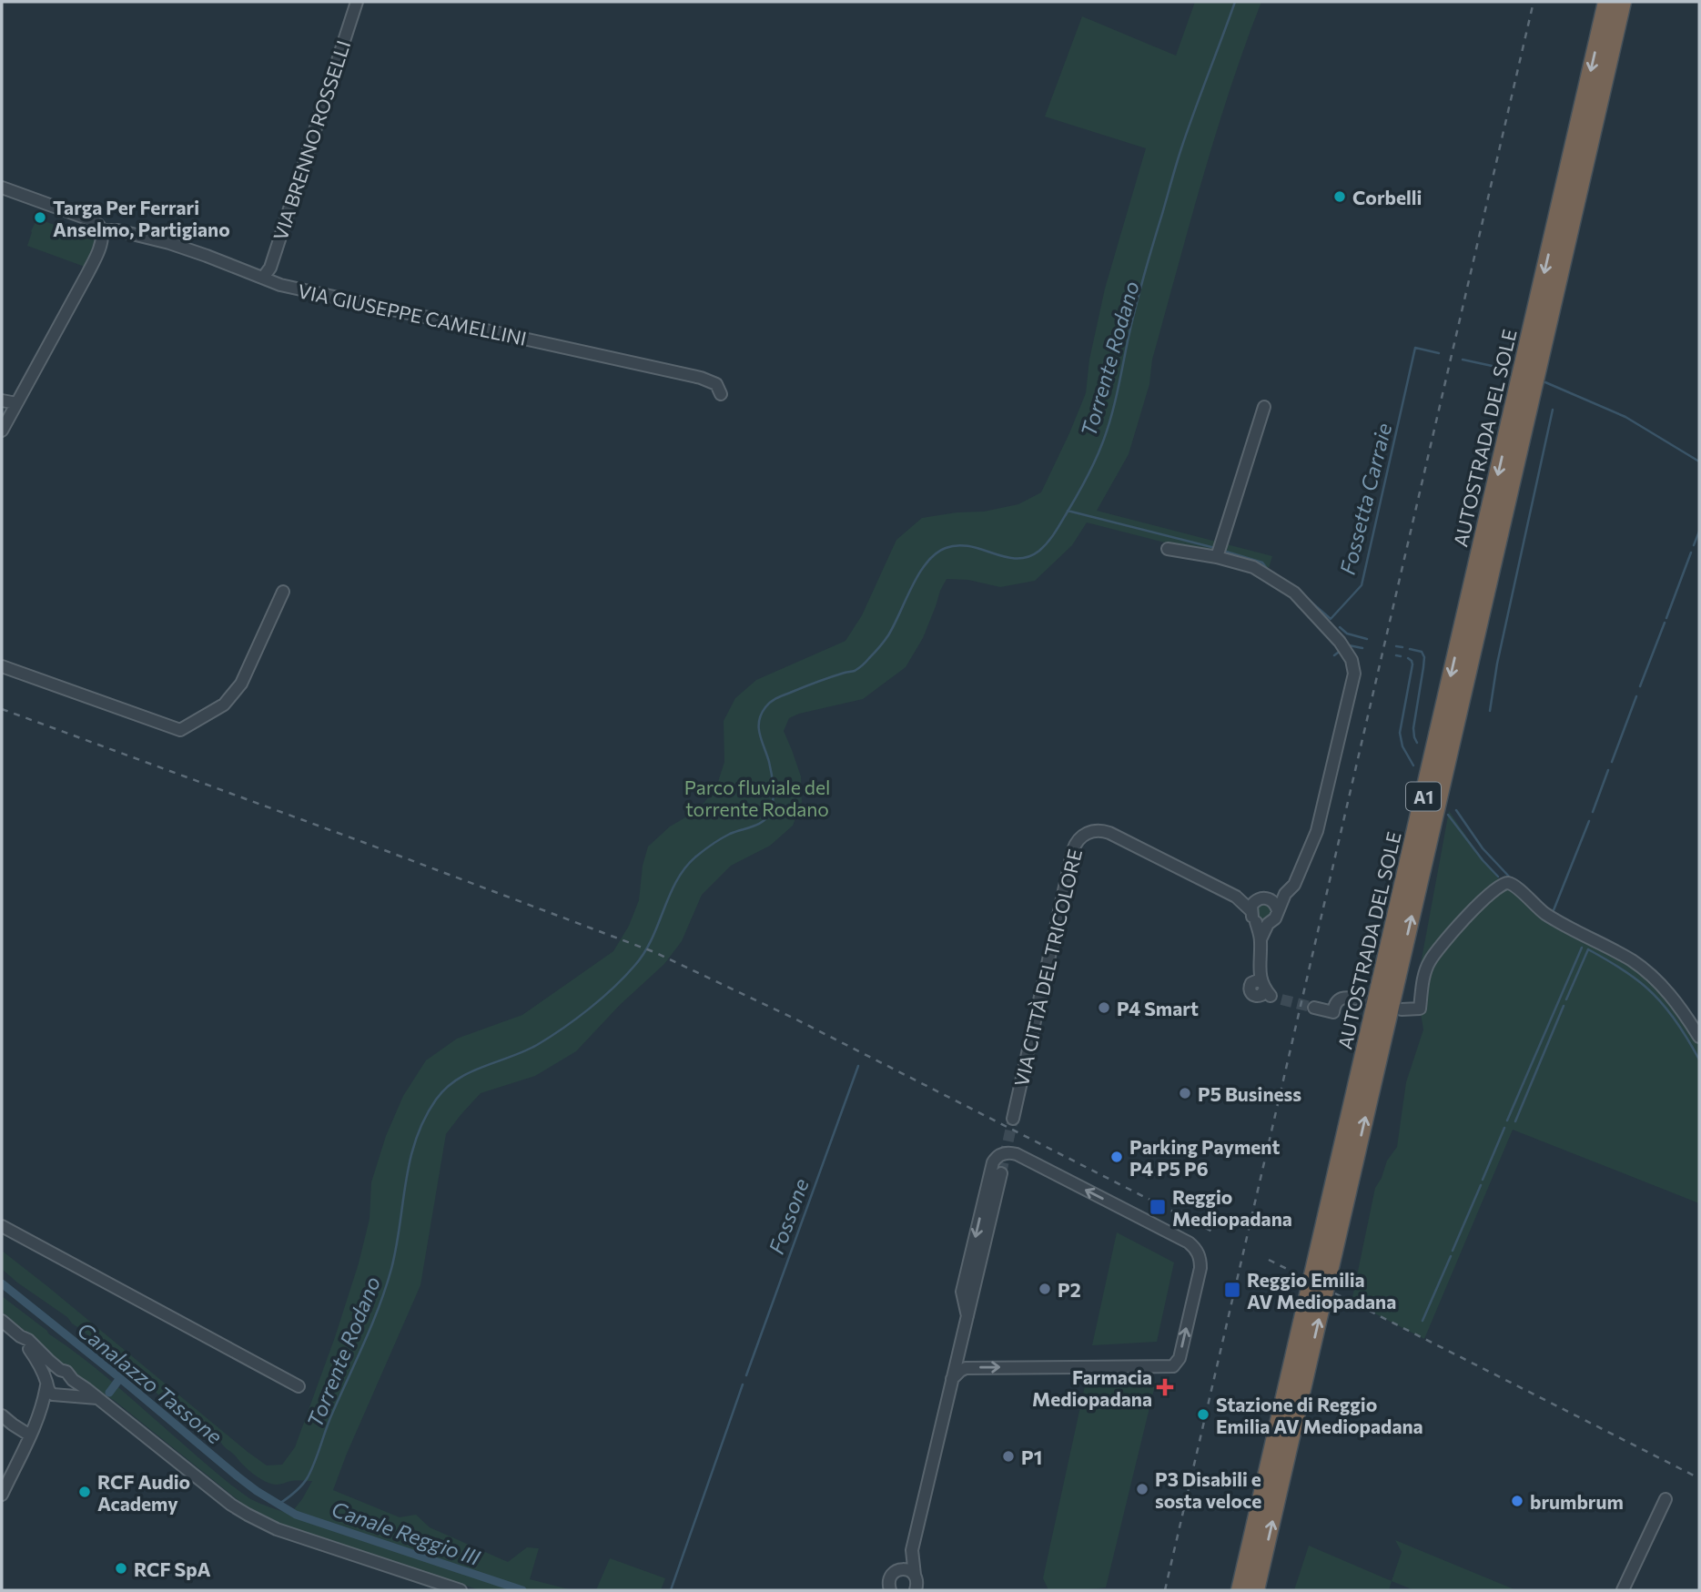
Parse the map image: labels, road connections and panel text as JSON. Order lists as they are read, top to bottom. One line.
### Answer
{"streets":{"highway":["AUTOSTRADA DEL SOLE","A1"],"street":["VIA BRENNO ROSSELLI","VIA GIUSEPPE CAMELLINI","VIA CITTÀ DEL TRICOLORE"]},"crossings":[["VIA BRENNO ROSSELLI","VIA GIUSEPPE CAMELLINI"]],"water":["Torrente Rodano","Fossetta Carraie","Fossone","Canalazzo Tassone","Canale Reggio III"],"parks":["Parco fluviale del torrente Rodano"],"places":{"other":["Corbelli","Targa Per Ferrari Anselmo, Partigiano","P4 Smart","P5 Business","Parking Payment P4 P5 P6","P2","Stazione di Reggio Emilia AV Mediopadana","P1","P3 Disabili e sosta veloce","RCF Audio Academy","brumbrum","RCF SpA"],"transit":["Reggio Mediopadana","Reggio Emilia AV Mediopadana"],"health":["Farmacia Mediopadana"]}}
